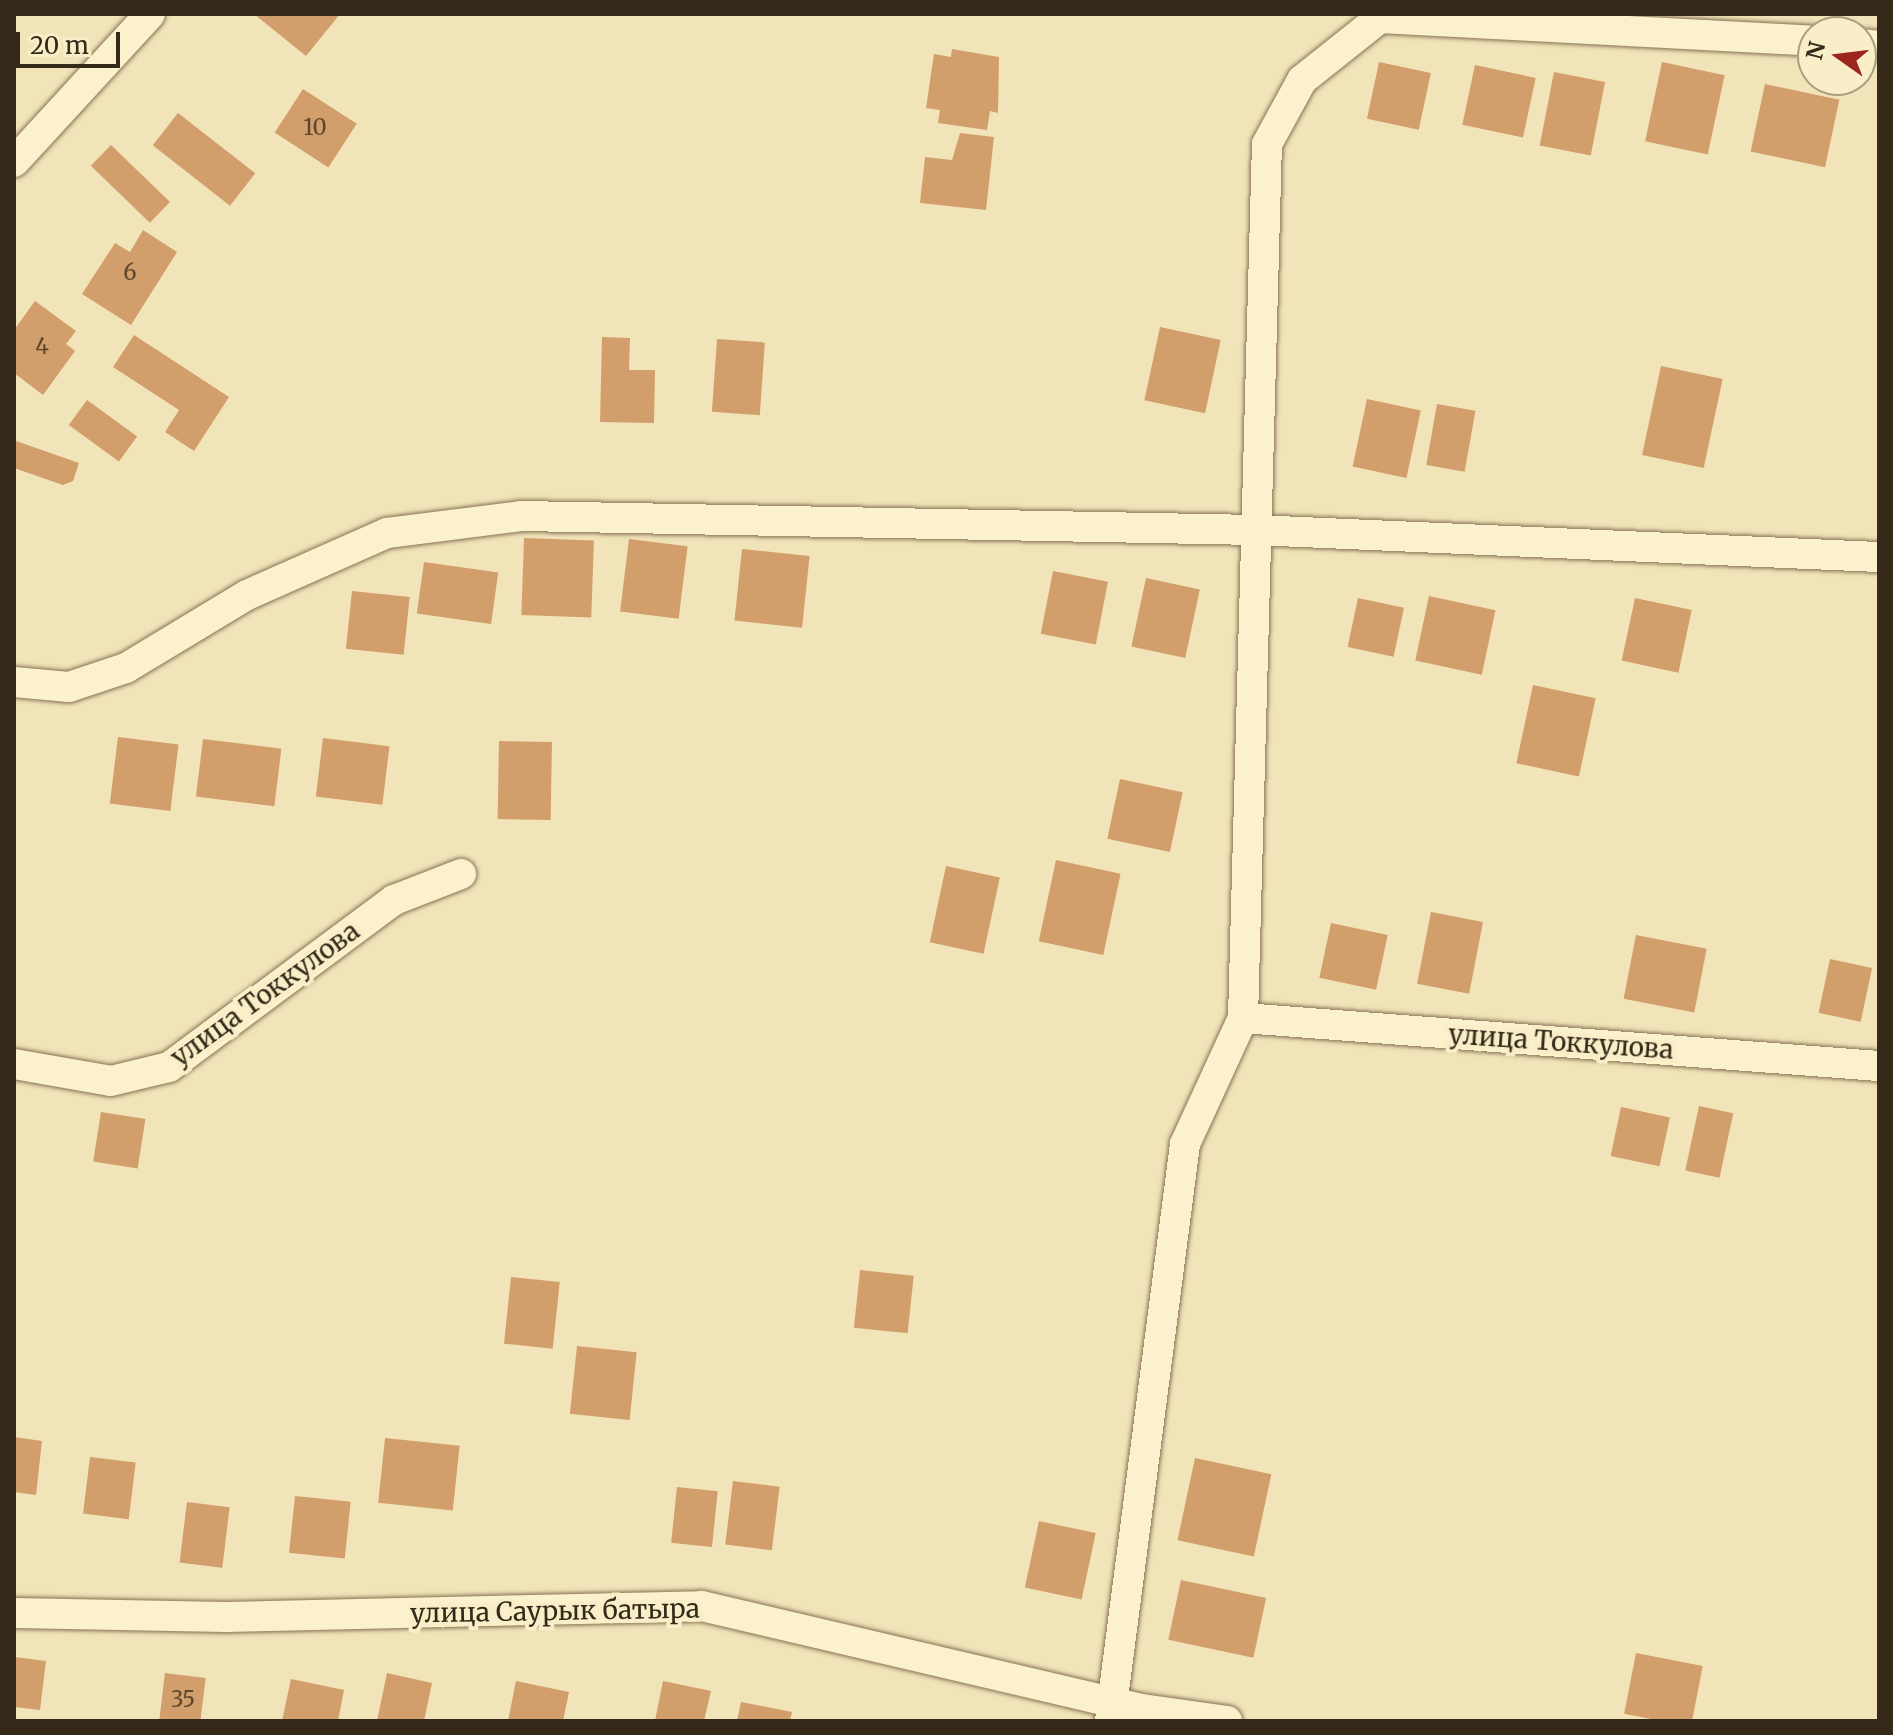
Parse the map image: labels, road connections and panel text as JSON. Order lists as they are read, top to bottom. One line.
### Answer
{"streets":{"street":["улица Токкулова","улица Саурык батыра"]},"house_numbers":["10","6","4","35"],"scale_bar":"20 m","north":"left"}
